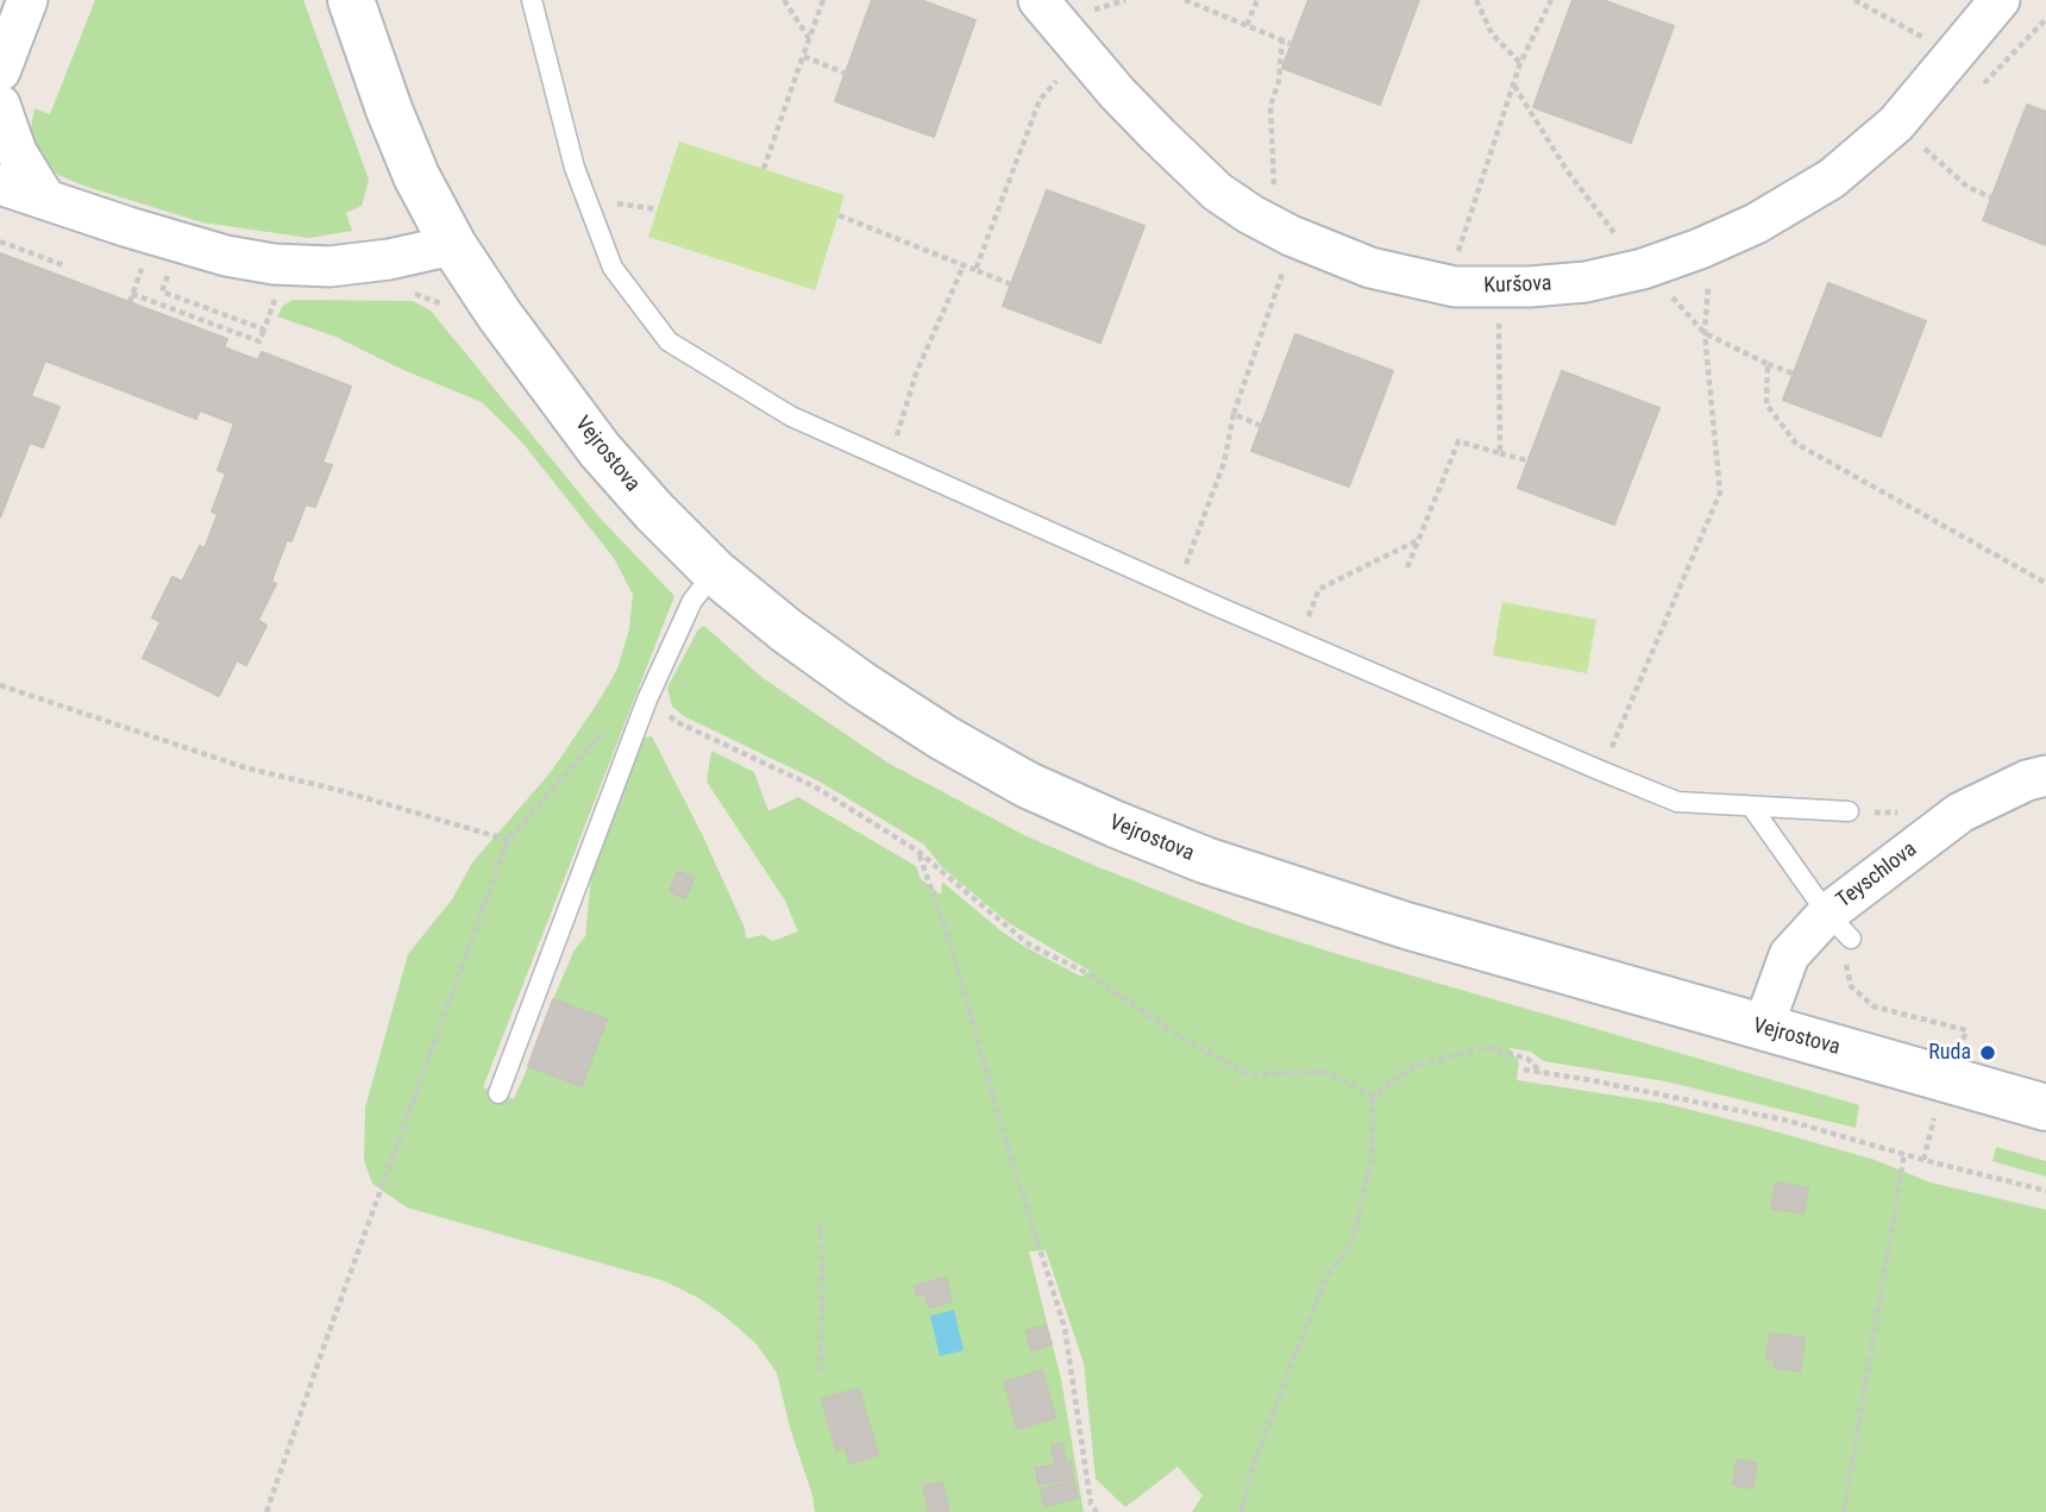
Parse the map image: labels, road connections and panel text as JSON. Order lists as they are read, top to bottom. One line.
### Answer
{"streets":{"street":["Kuršova","Vejrostova","Teyschlova"]},"crossings":[["Vejrostova","Teyschlova"]],"places":["Ruda"]}
